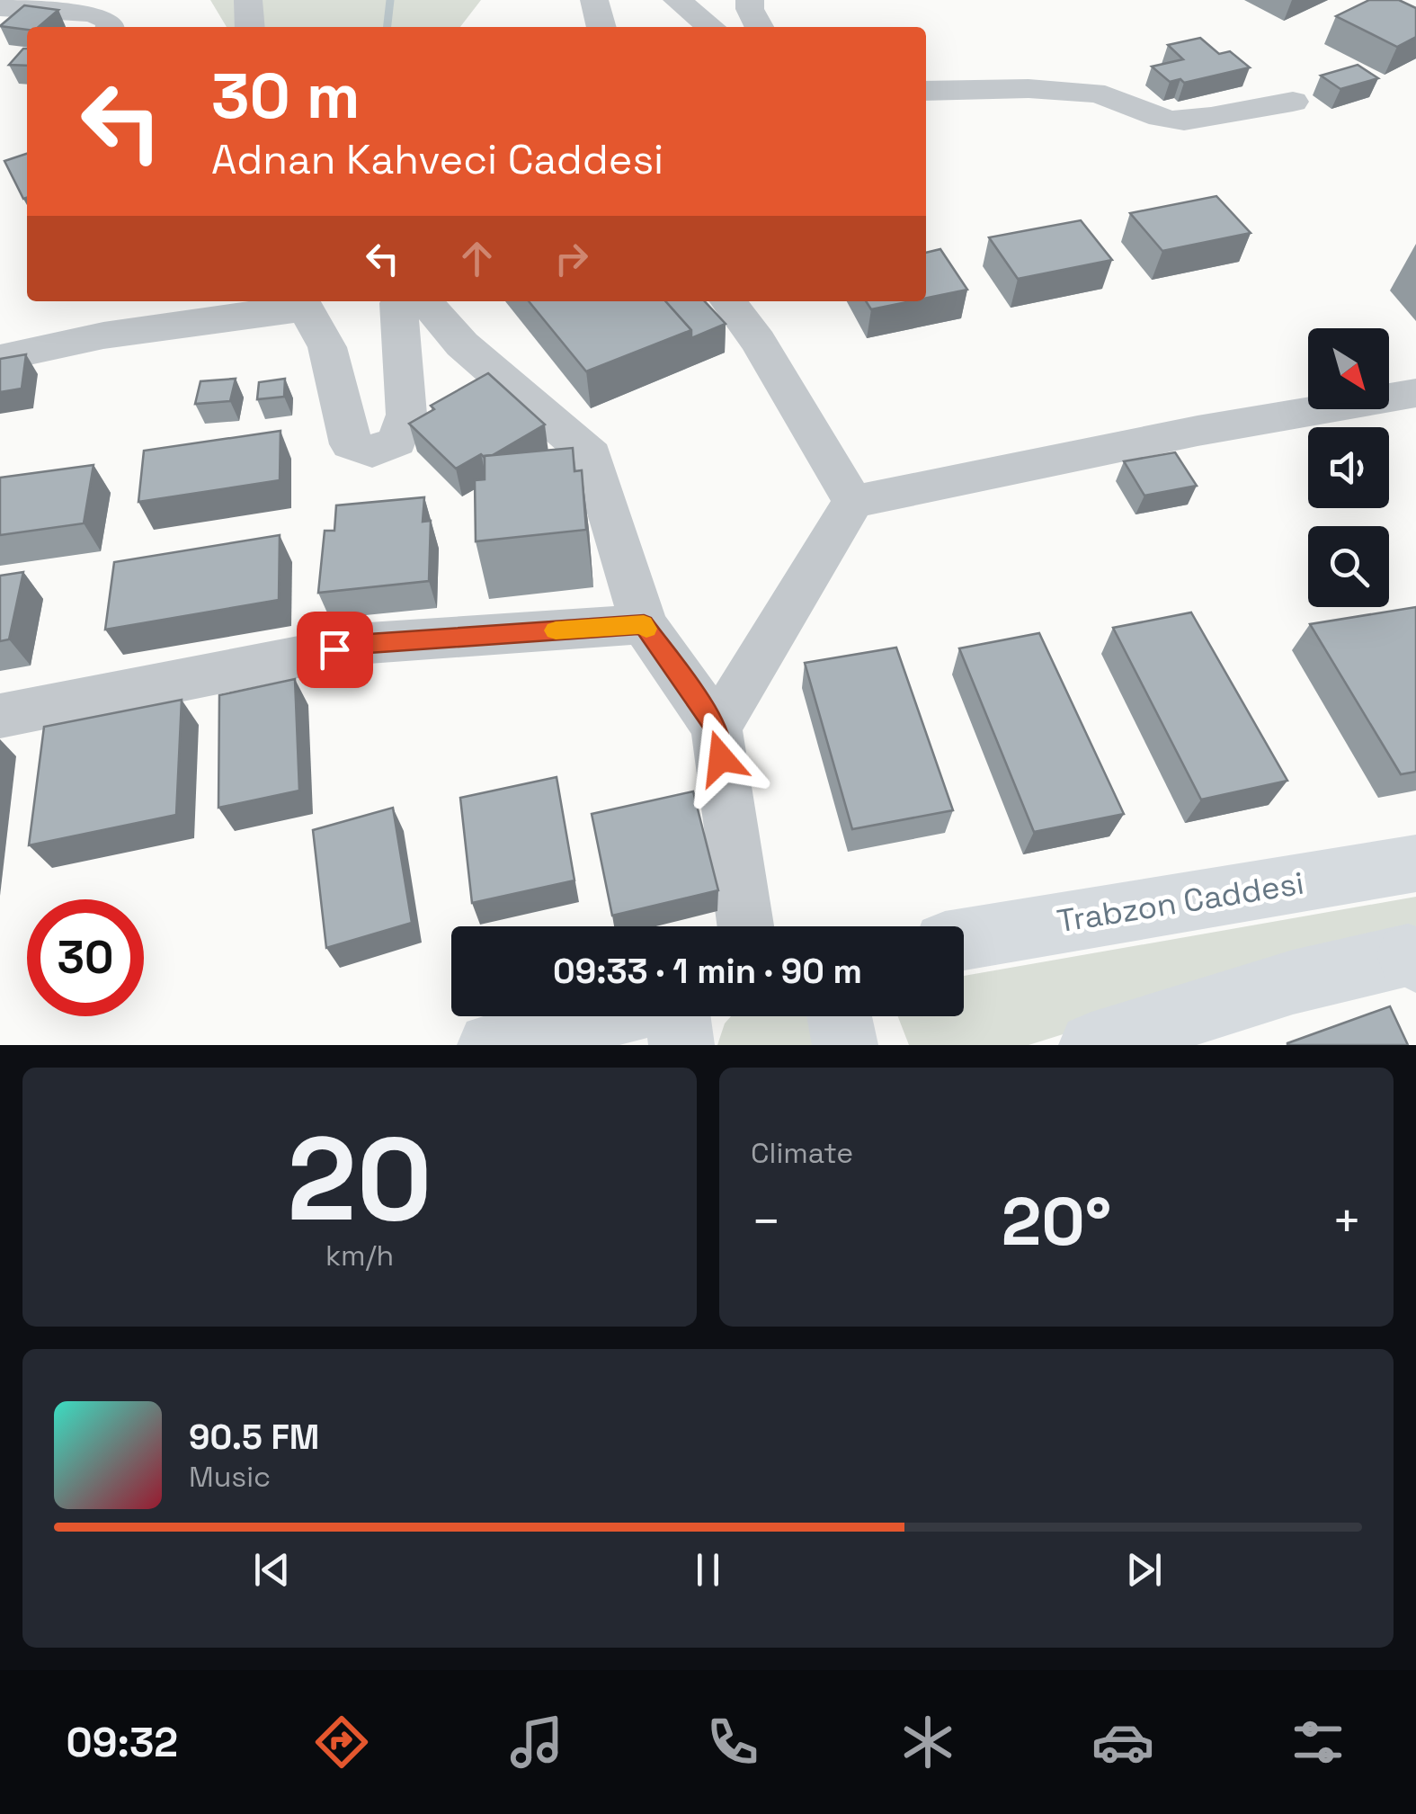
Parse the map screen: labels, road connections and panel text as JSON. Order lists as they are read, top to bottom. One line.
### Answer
{"streets":{"main road":["Trabzon Caddesi"]},"north":"bottom right","page":{"turn":["30 m","Adnan Kahveci Caddesi"],"limit":"30","trip":"09:33 · 1 min · 90 m","tile":[["20","km/h"],"Climate"],"heat":["−","20°","+"],"song":["90.5 FM","Music"],"tabs":"09:32"}}
